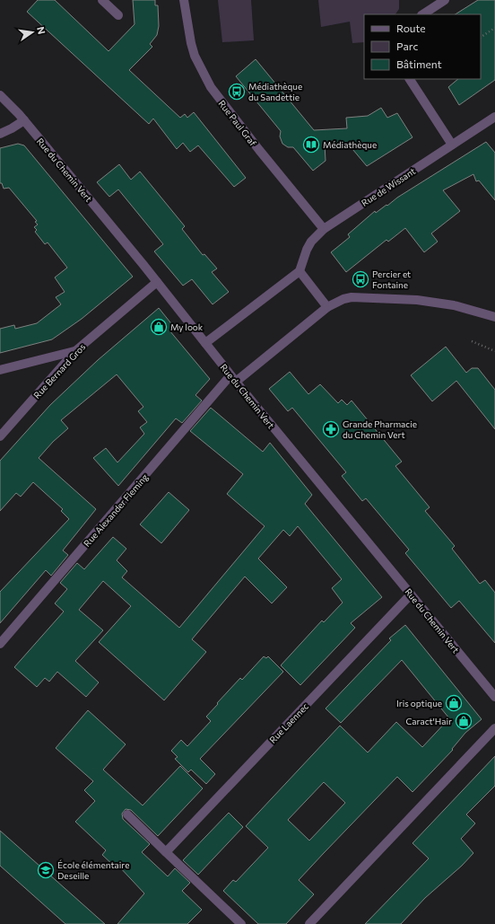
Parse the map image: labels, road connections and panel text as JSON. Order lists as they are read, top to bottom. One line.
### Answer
{"streets":{"street":["Rue Paul Graf","Rue du Chemin Vert","Rue de Wissant","Rue Bernard Gros","Rue Alexander Fleming","Rue Laennec"]},"crossings":[["Rue Paul Graf","Rue de Wissant"],["Rue du Chemin Vert","Rue Bernard Gros"],["Rue du Chemin Vert","Rue Alexander Fleming"],["Rue du Chemin Vert","Rue Laennec"]],"places":{"bus stop":["Médiathèque du Sandettie","Percier et Fontaine"],"library":["Médiathèque"],"shop":["My look","Iris optique","Caract'Hair"],"pharmacy":["Grande Pharmacie du Chemin Vert"],"school or university":["École élémentaire Deseille"]},"legend":["Route","Parc","Bâtiment"],"north":"right"}
